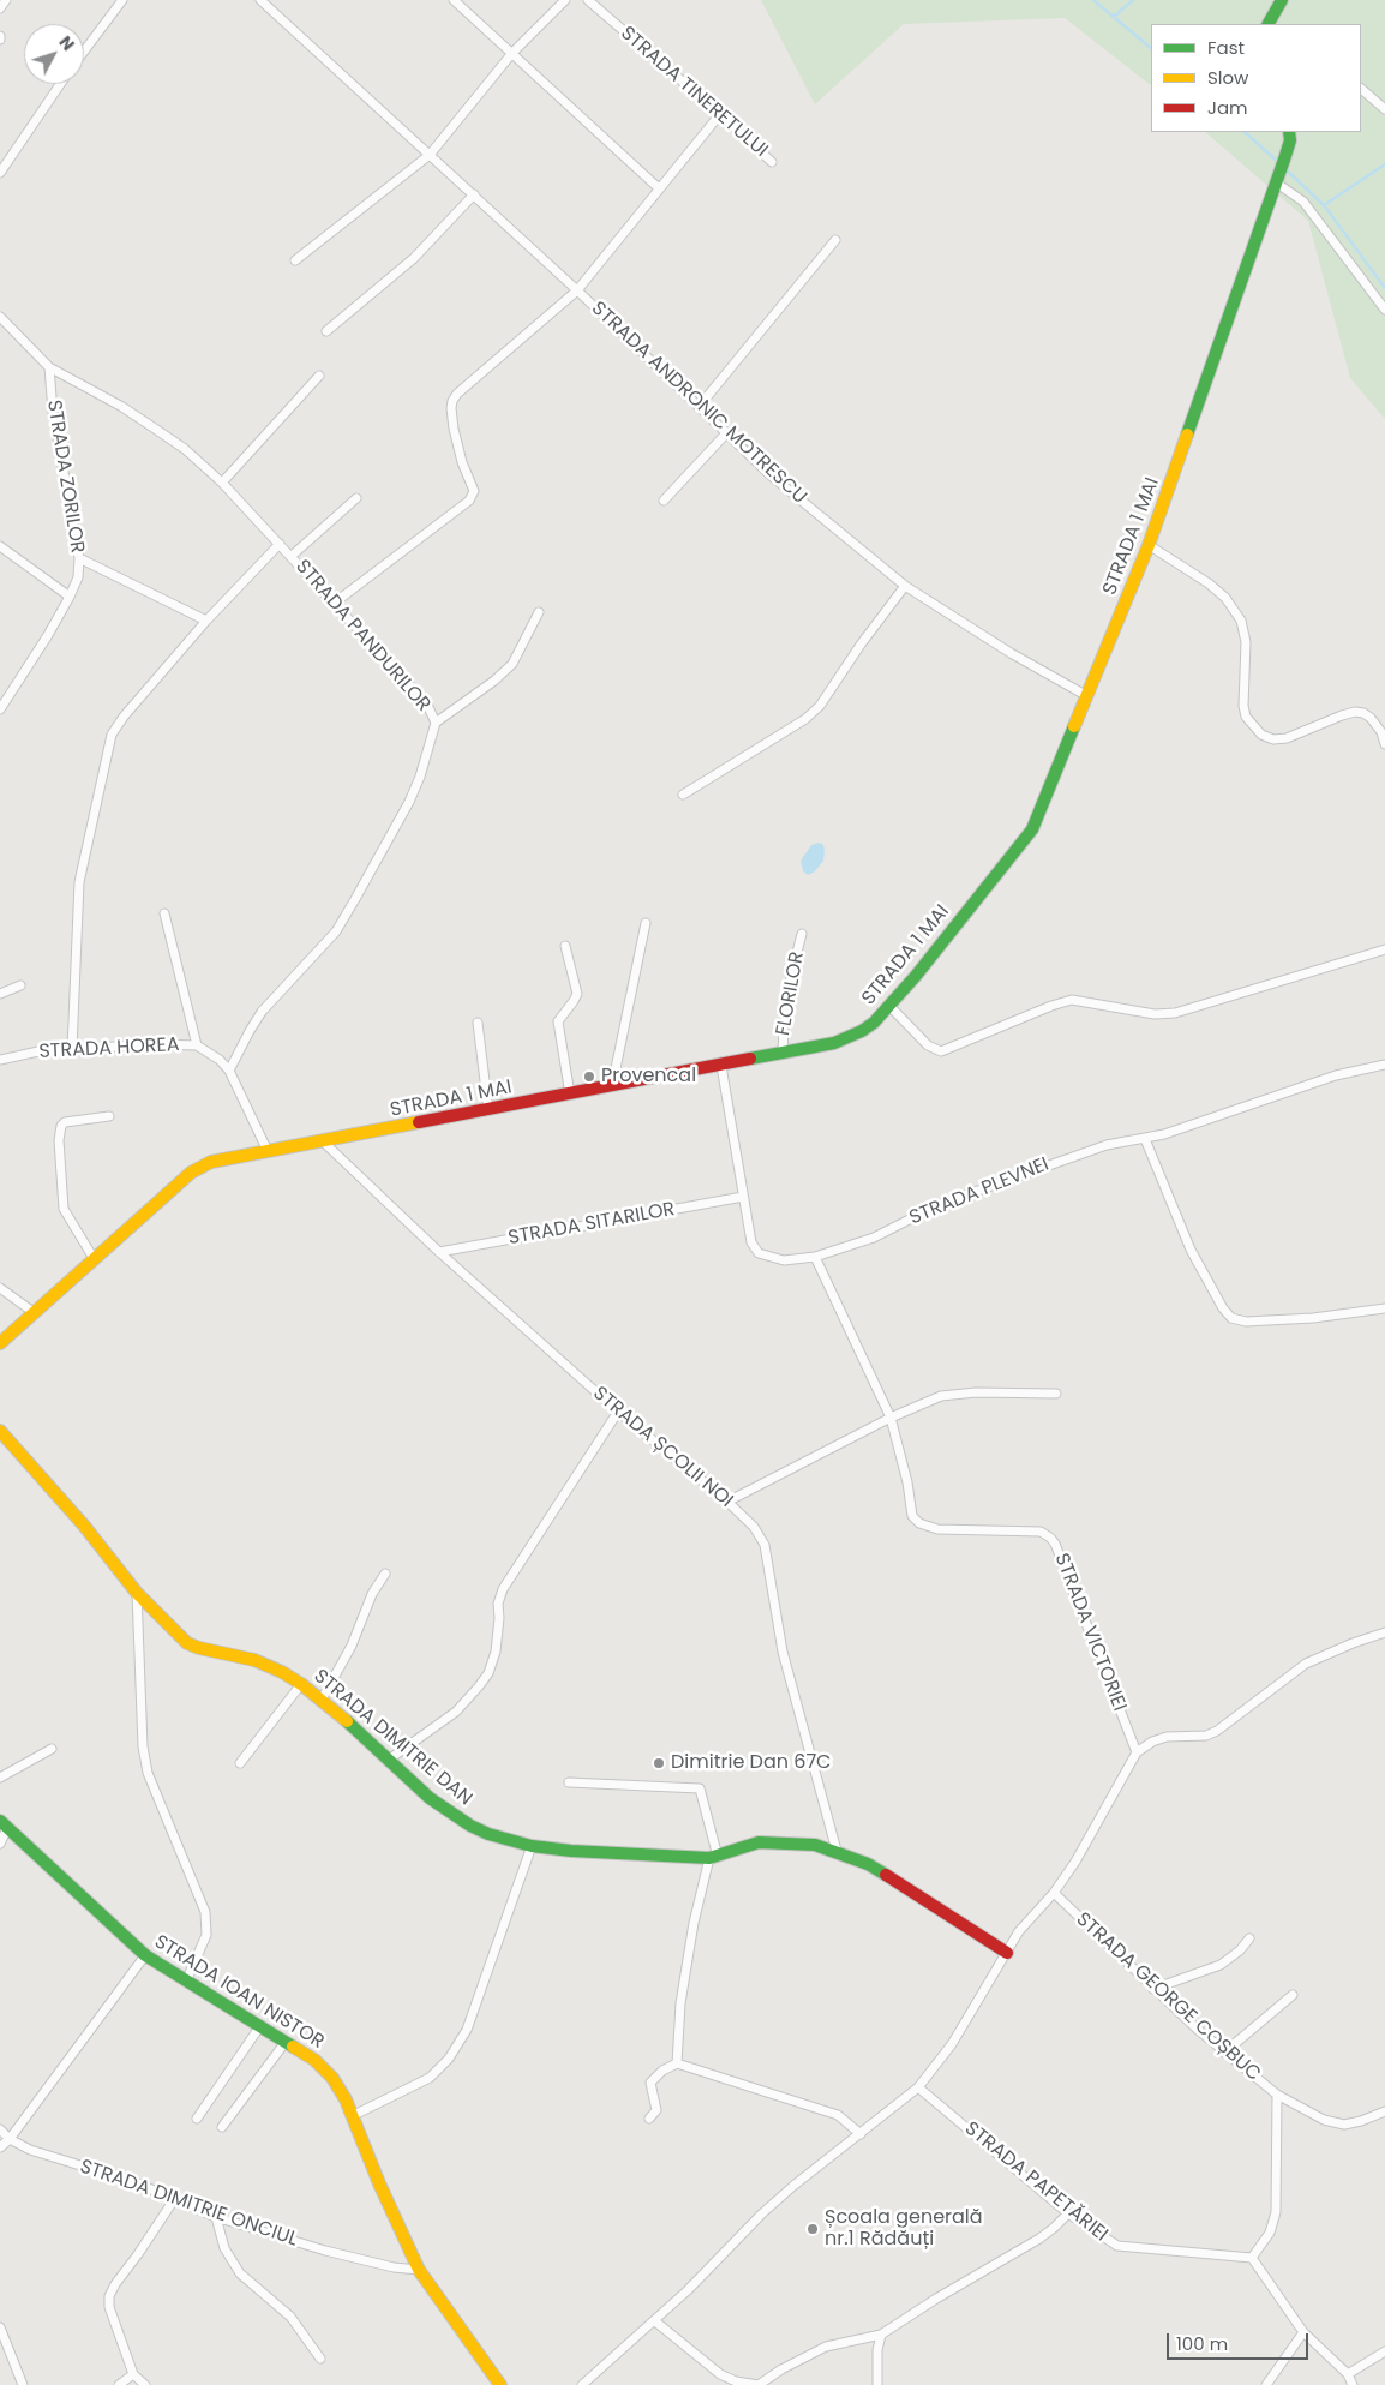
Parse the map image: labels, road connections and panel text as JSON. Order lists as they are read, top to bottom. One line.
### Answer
{"streets":{"main road":["STRADA 1 MAI","STRADA DIMITRIE DAN","STRADA IOAN NISTOR"],"street":["STRADA TINERETULUI","STRADA ANDRONIC MOTRESCU","STRADA ZORILOR","STRADA PANDURILOR","FLORILOR","STRADA HOREA","STRADA PLEVNEI","STRADA SITARILOR","STRADA ȘCOLII NOI","STRADA VICTORIEI","STRADA GEORGE COȘBUC","STRADA PAPETĂRIEI","STRADA DIMITRIE ONCIUL"]},"crossings":[["STRADA TINERETULUI","STRADA ANDRONIC MOTRESCU"],["STRADA ANDRONIC MOTRESCU","STRADA 1 MAI"],["STRADA ZORILOR","STRADA PANDURILOR"],["STRADA 1 MAI","FLORILOR"],["STRADA 1 MAI","STRADA HOREA"],["STRADA 1 MAI","STRADA PLEVNEI"],["STRADA 1 MAI","STRADA ȘCOLII NOI"],["STRADA PANDURILOR","STRADA HOREA"],["STRADA PLEVNEI","STRADA SITARILOR"],["STRADA PLEVNEI","STRADA VICTORIEI"],["STRADA SITARILOR","STRADA ȘCOLII NOI"],["STRADA ȘCOLII NOI","STRADA DIMITRIE DAN"],["STRADA IOAN NISTOR","STRADA DIMITRIE ONCIUL"]],"places":["Provencal","Dimitrie Dan 67C","Școala generală nr.1 Rădăuți"],"legend":["Fast","Slow","Jam"],"scale_bar":"100 m","north":"top right"}
